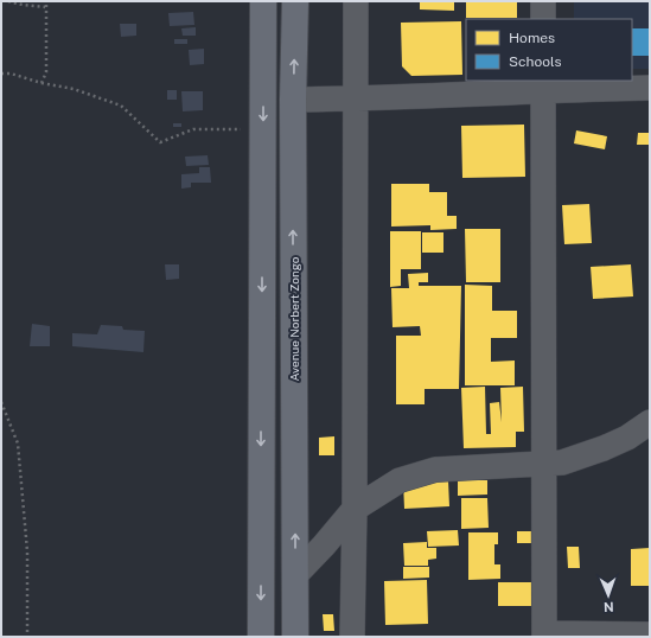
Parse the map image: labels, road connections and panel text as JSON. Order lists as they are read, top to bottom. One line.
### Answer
{"streets":{"main road":["Avenue Norbert Zongo"]},"legend":["Homes","Schools"],"north":"bottom"}
